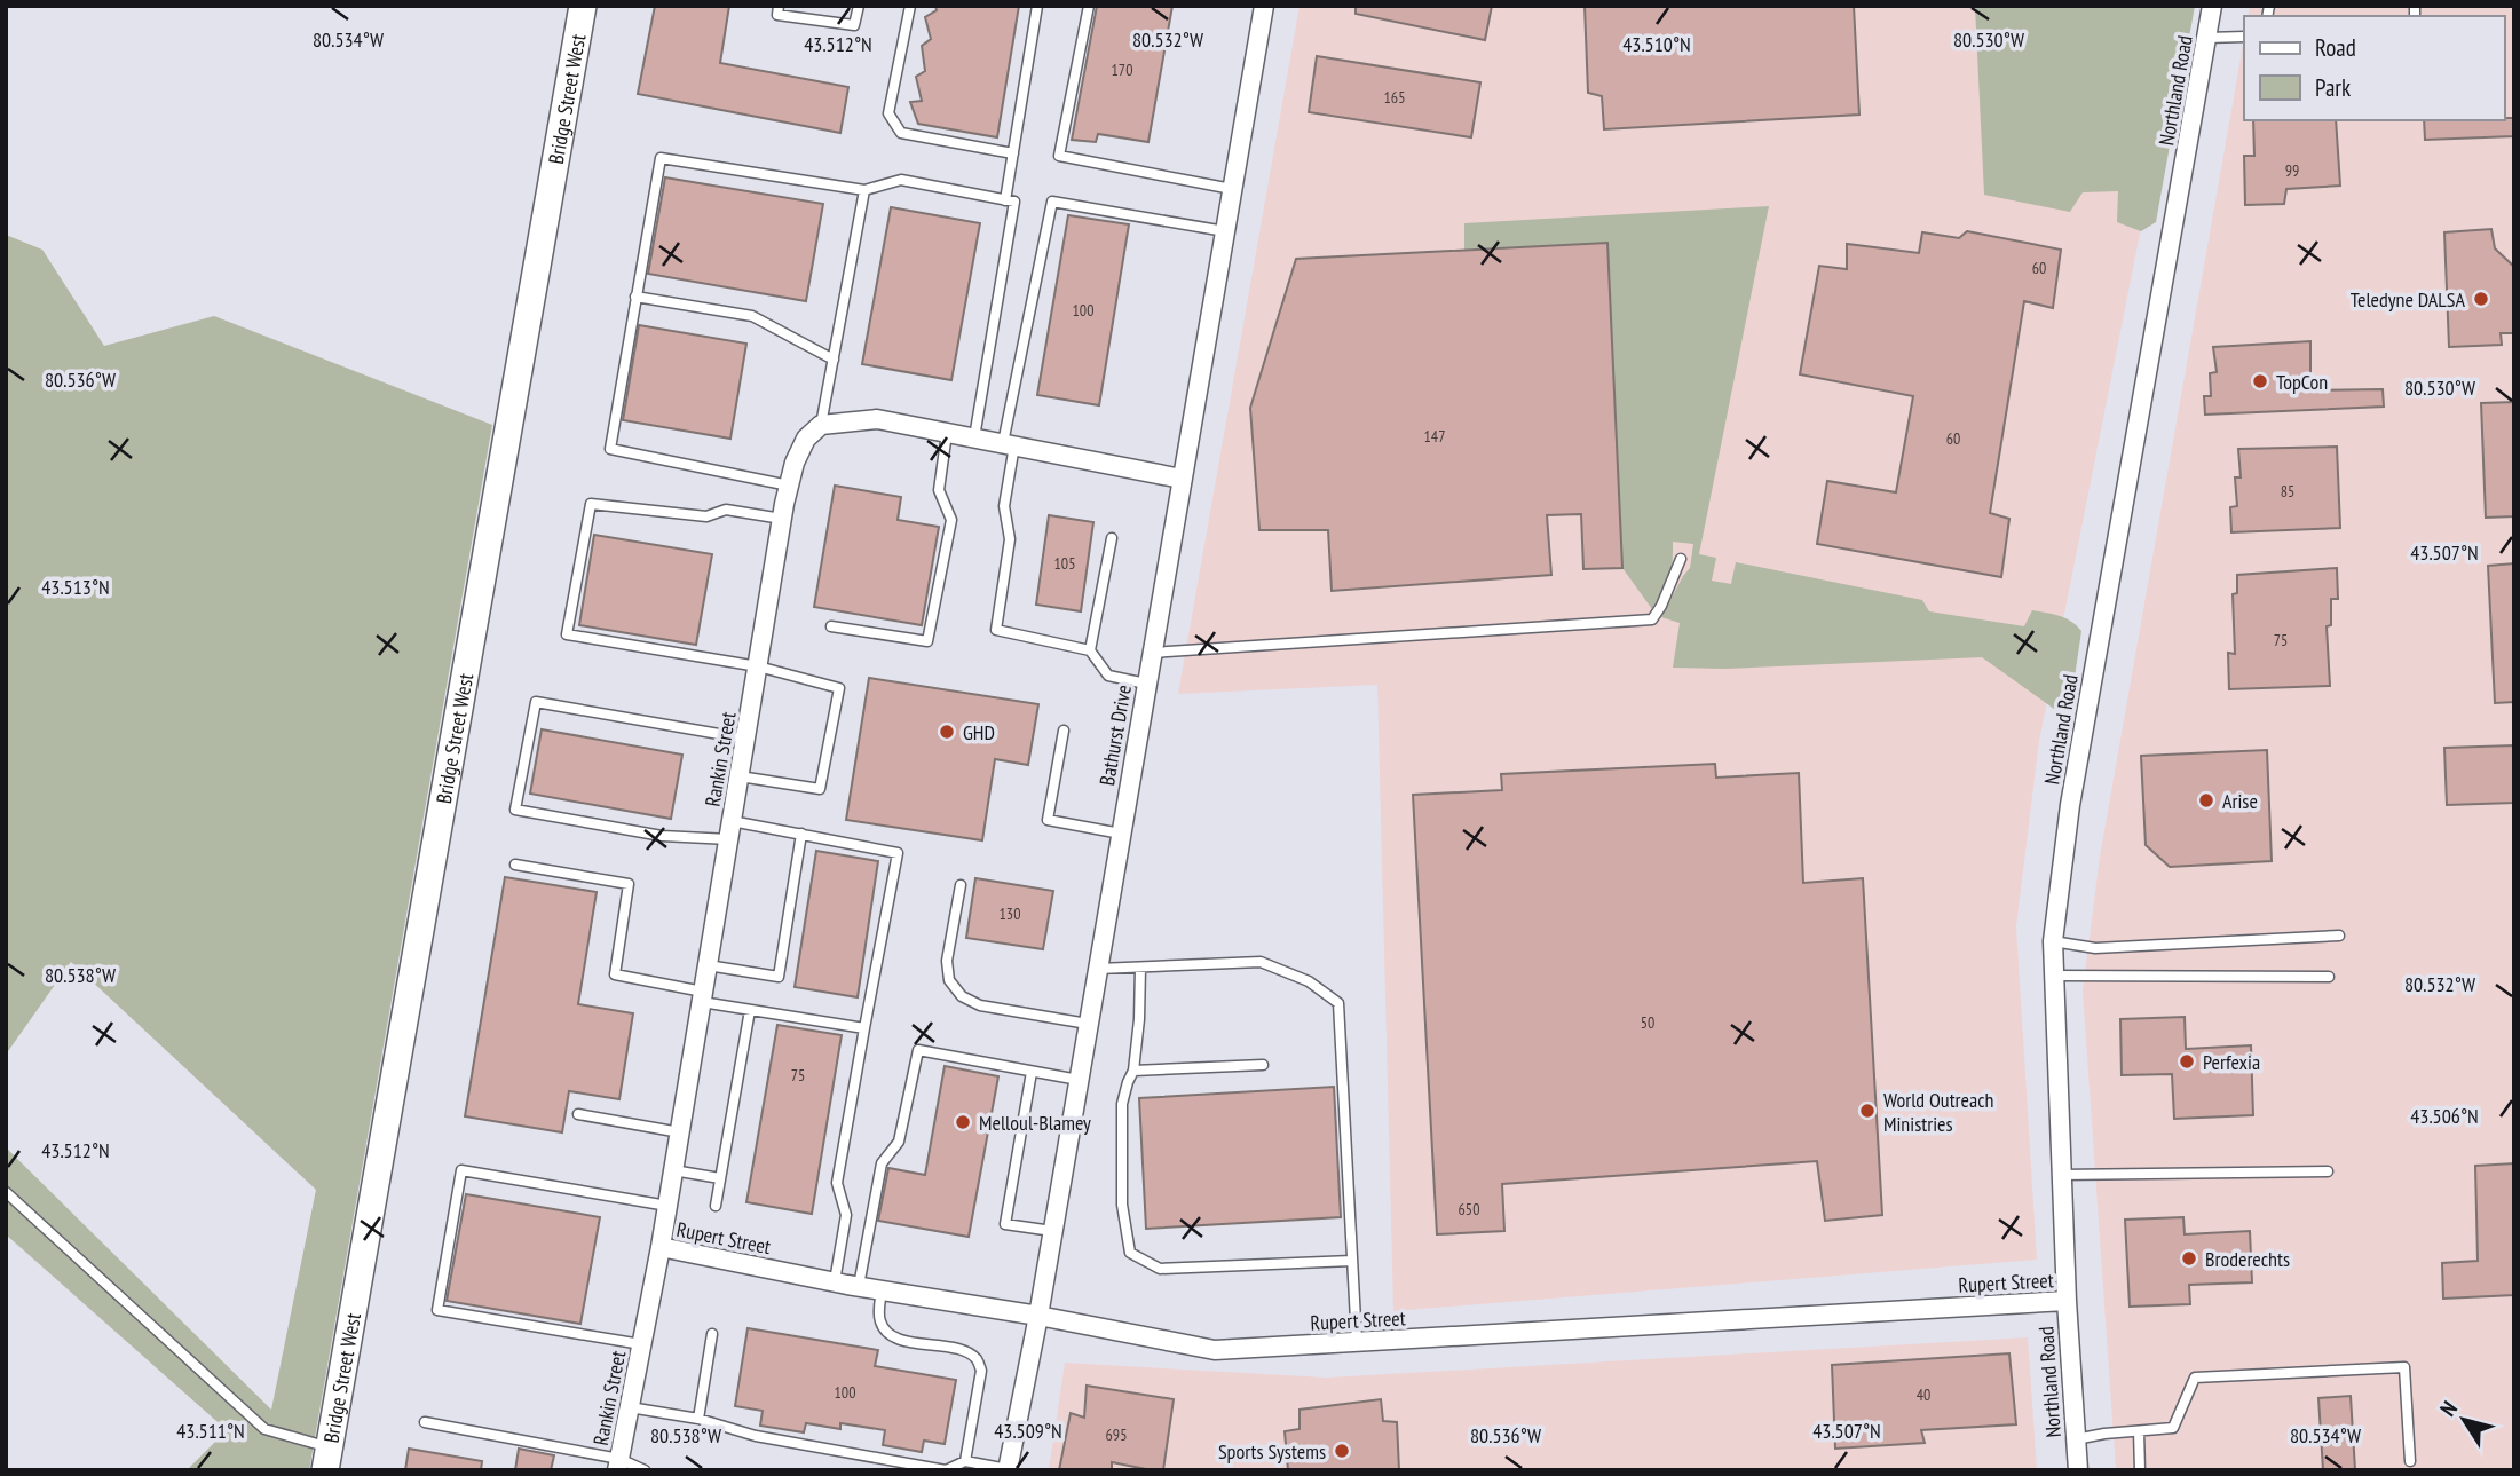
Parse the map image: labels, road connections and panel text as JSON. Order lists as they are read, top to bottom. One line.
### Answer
{"streets":{"street":["Northland Road","Bridge Street West","Bathurst Drive","Rankin Street","Rupert Street"]},"crossings":[["Northland Road","Rupert Street"],["Bathurst Drive","Rupert Street"],["Rankin Street","Rupert Street"]],"places":["Teledyne DALSA","TopCon","GHD","Arise","Perfexia","World Outreach Ministries","Melloul-Blamey","Broderechts","Sports Systems"],"house_numbers":["170","165","99","60","100","147","60","85","105","75","130","50","75","650","100","40","695"],"legend":["Road","Park"],"north":"top left","coordinates":["80.534°W","80.532°W","80.530°W","43.512°N","43.510°N","80.536°W","43.507°N","43.513°N","80.538°W","43.506°N","43.511°N","43.509°N"]}
